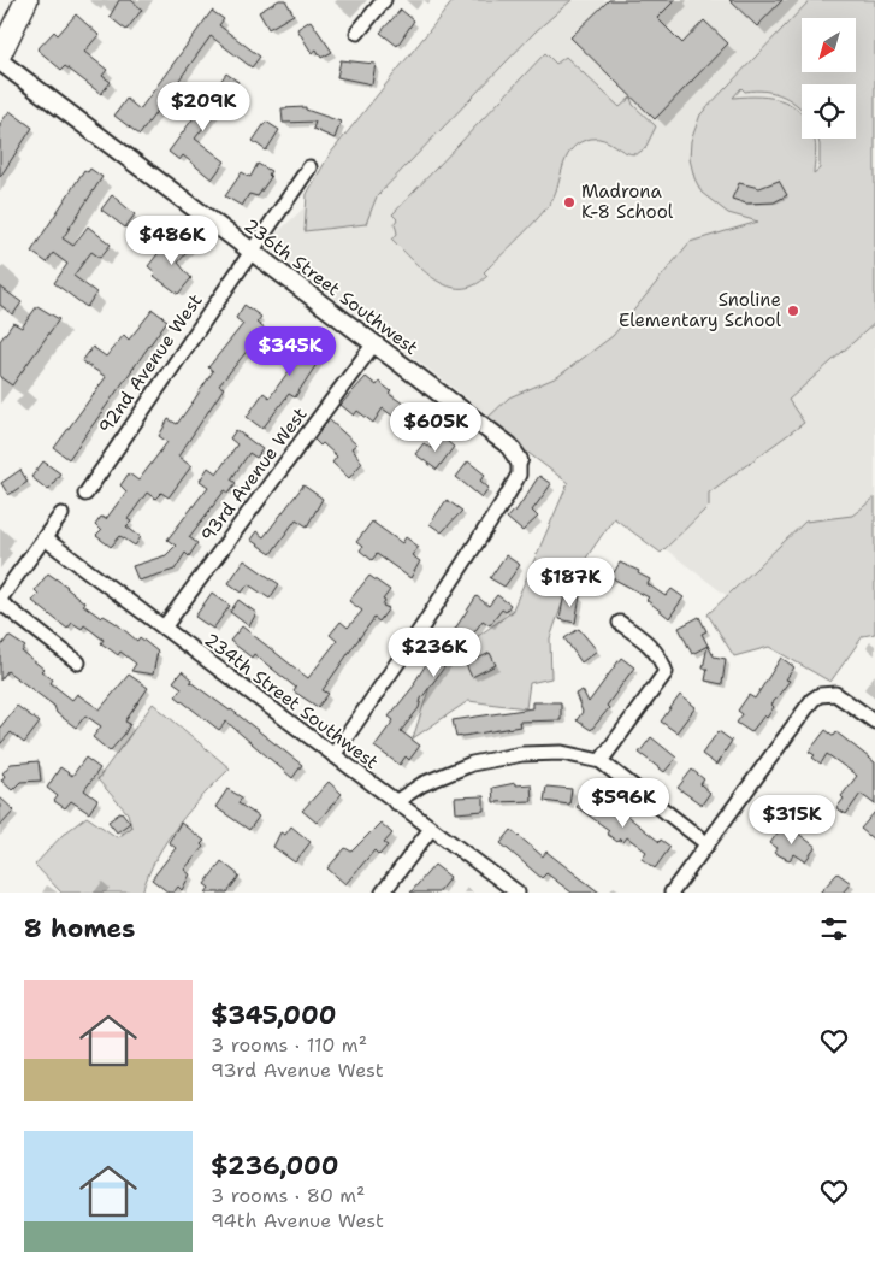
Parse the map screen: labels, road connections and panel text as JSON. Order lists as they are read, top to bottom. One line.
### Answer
{"streets":{"street":["236th Street Southwest","92nd Avenue West","93rd Avenue West","234th Street Southwest"]},"crossings":[["236th Street Southwest","92nd Avenue West"],["236th Street Southwest","93rd Avenue West"],["93rd Avenue West","234th Street Southwest"]],"places":["Madrona K-8 School","Snoline Elementary School"],"north":"bottom left","page":{"price":["$209K","$486K","$345K","$605K","$187K","$236K","$596K","$315K"],"heading":"8 homes","list":[{"name":"$345,000","note":"3 rooms · 110 m² · 93rd Avenue West"},{"name":"$236,000","note":"3 rooms · 80 m² · 94th Avenue West"}]}}
